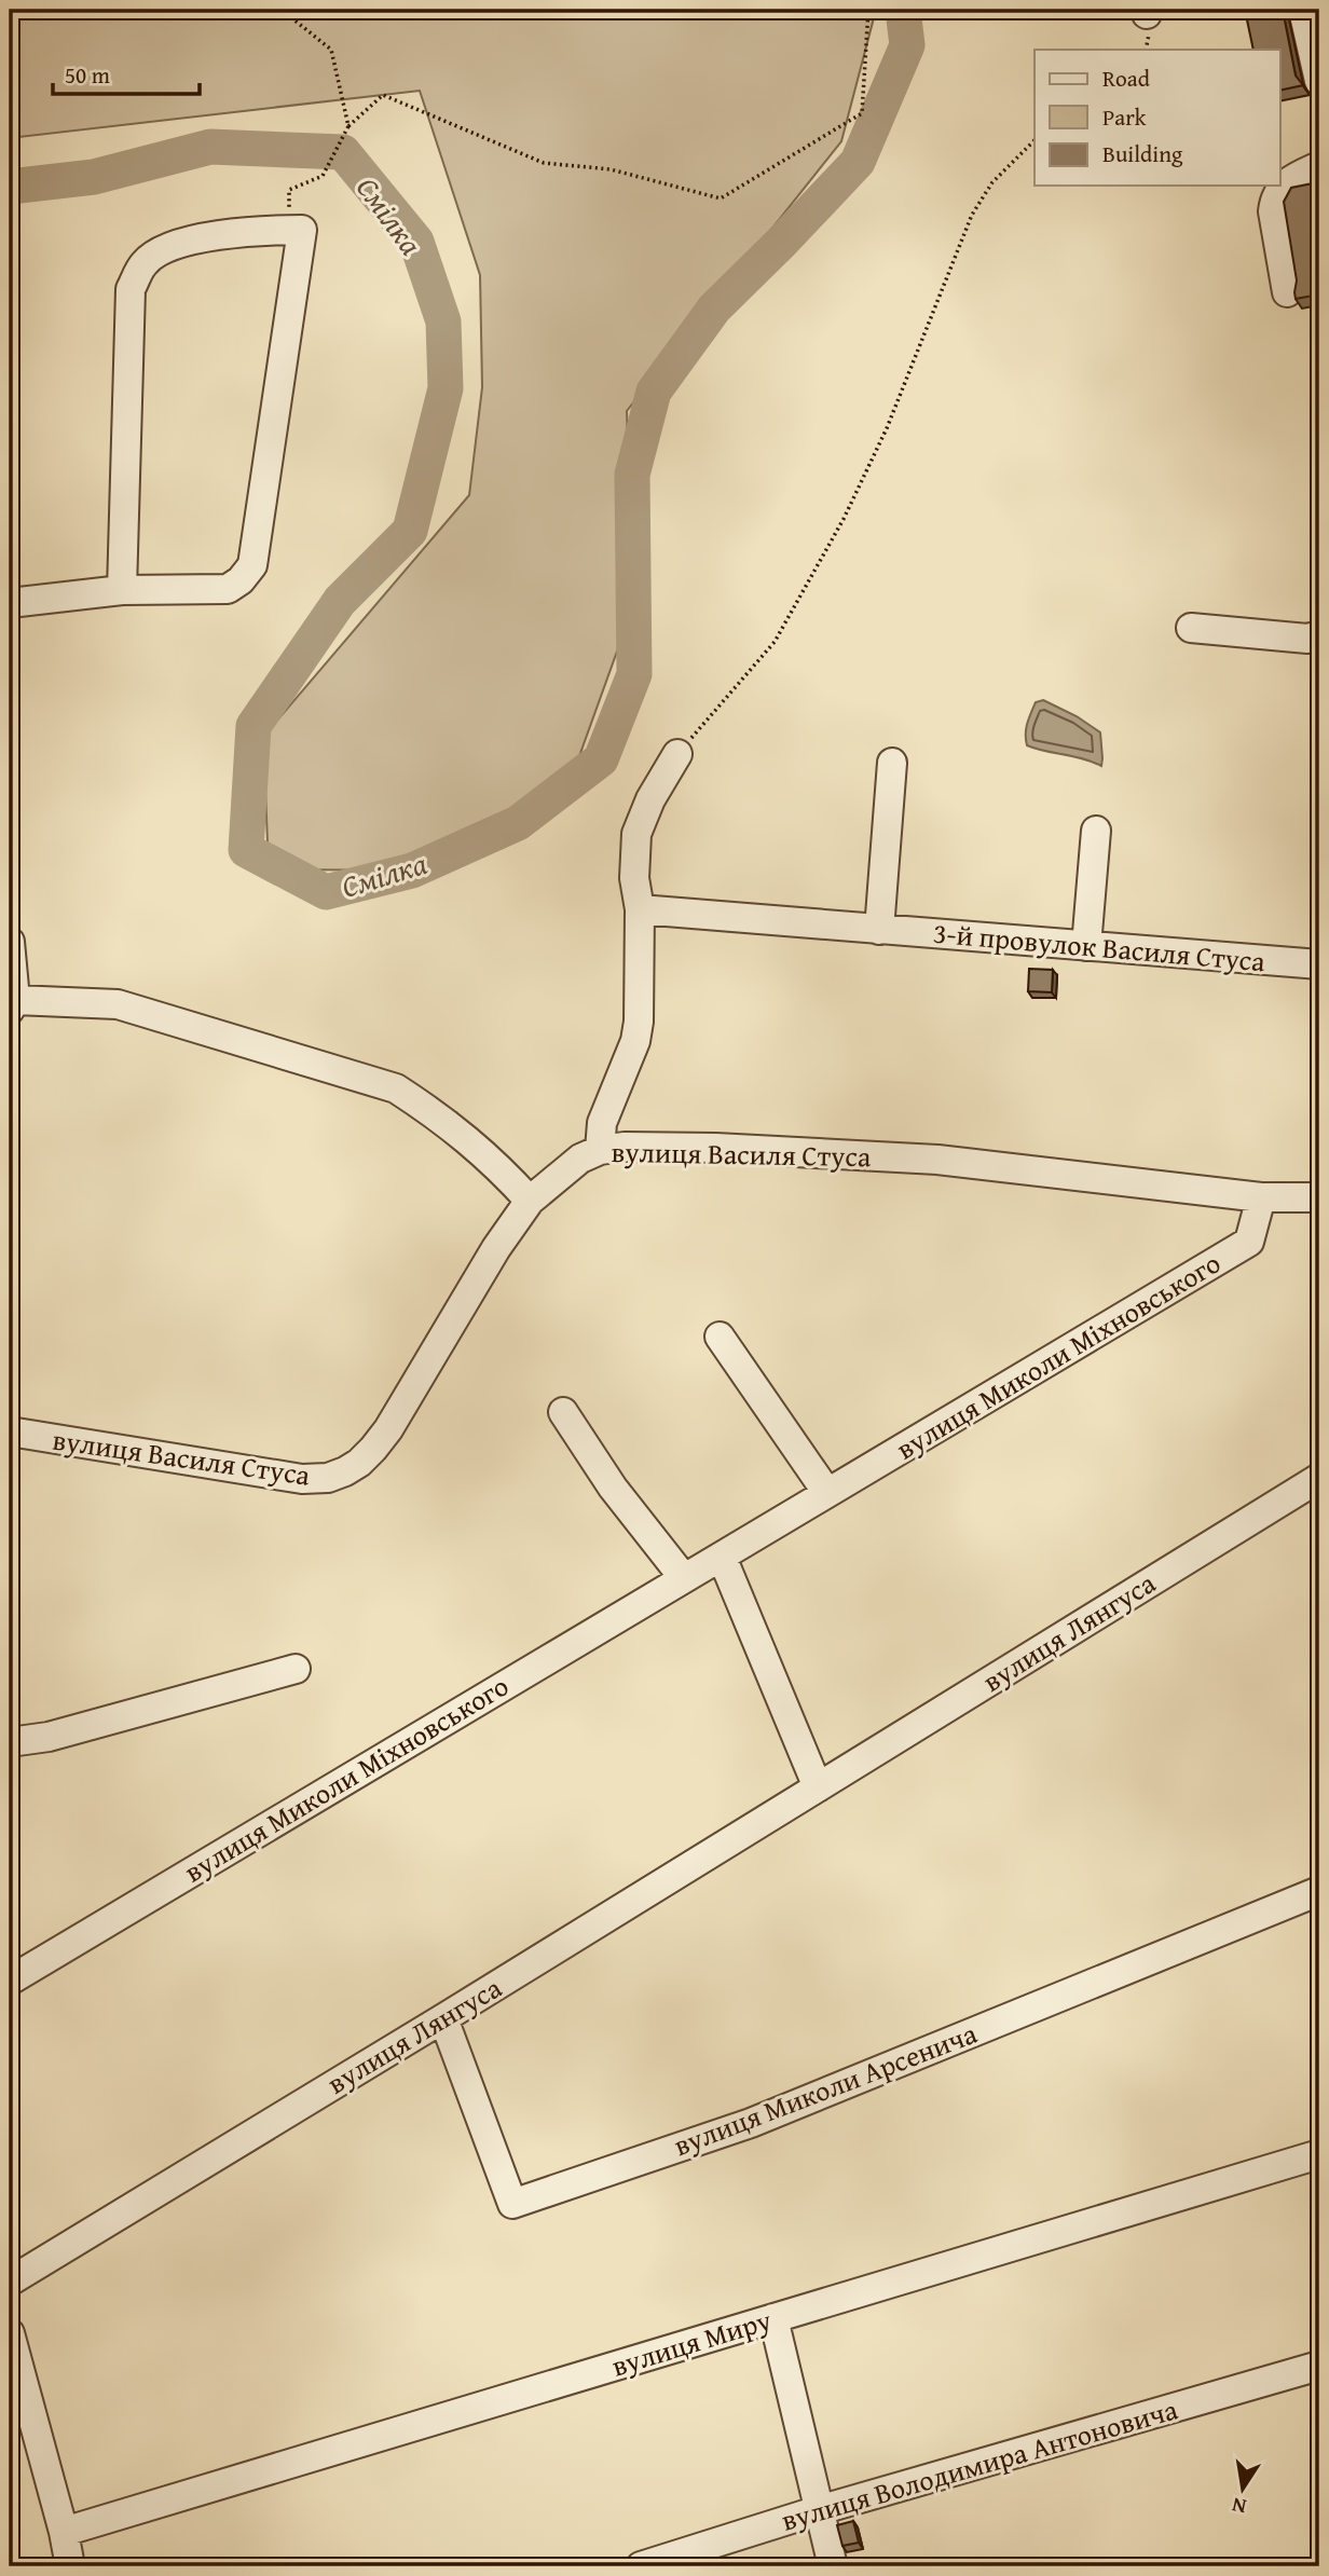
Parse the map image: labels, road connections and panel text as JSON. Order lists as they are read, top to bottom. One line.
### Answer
{"streets":{"street":["3-й провулок Василя Стуса","вулиця Василя Стуса","вулиця Миколи Міхновського","вулиця Лянгуса","вулиця Миколи Арсенича","вулиця Миру","вулиця Володимира Антоновича"]},"crossings":[["вулиця Василя Стуса","вулиця Миколи Міхновського"],["вулиця Лянгуса","вулиця Миколи Арсенича"]],"water":["Смілка"],"legend":["Road","Park","Building"],"scale_bar":"50 m","north":"bottom"}
